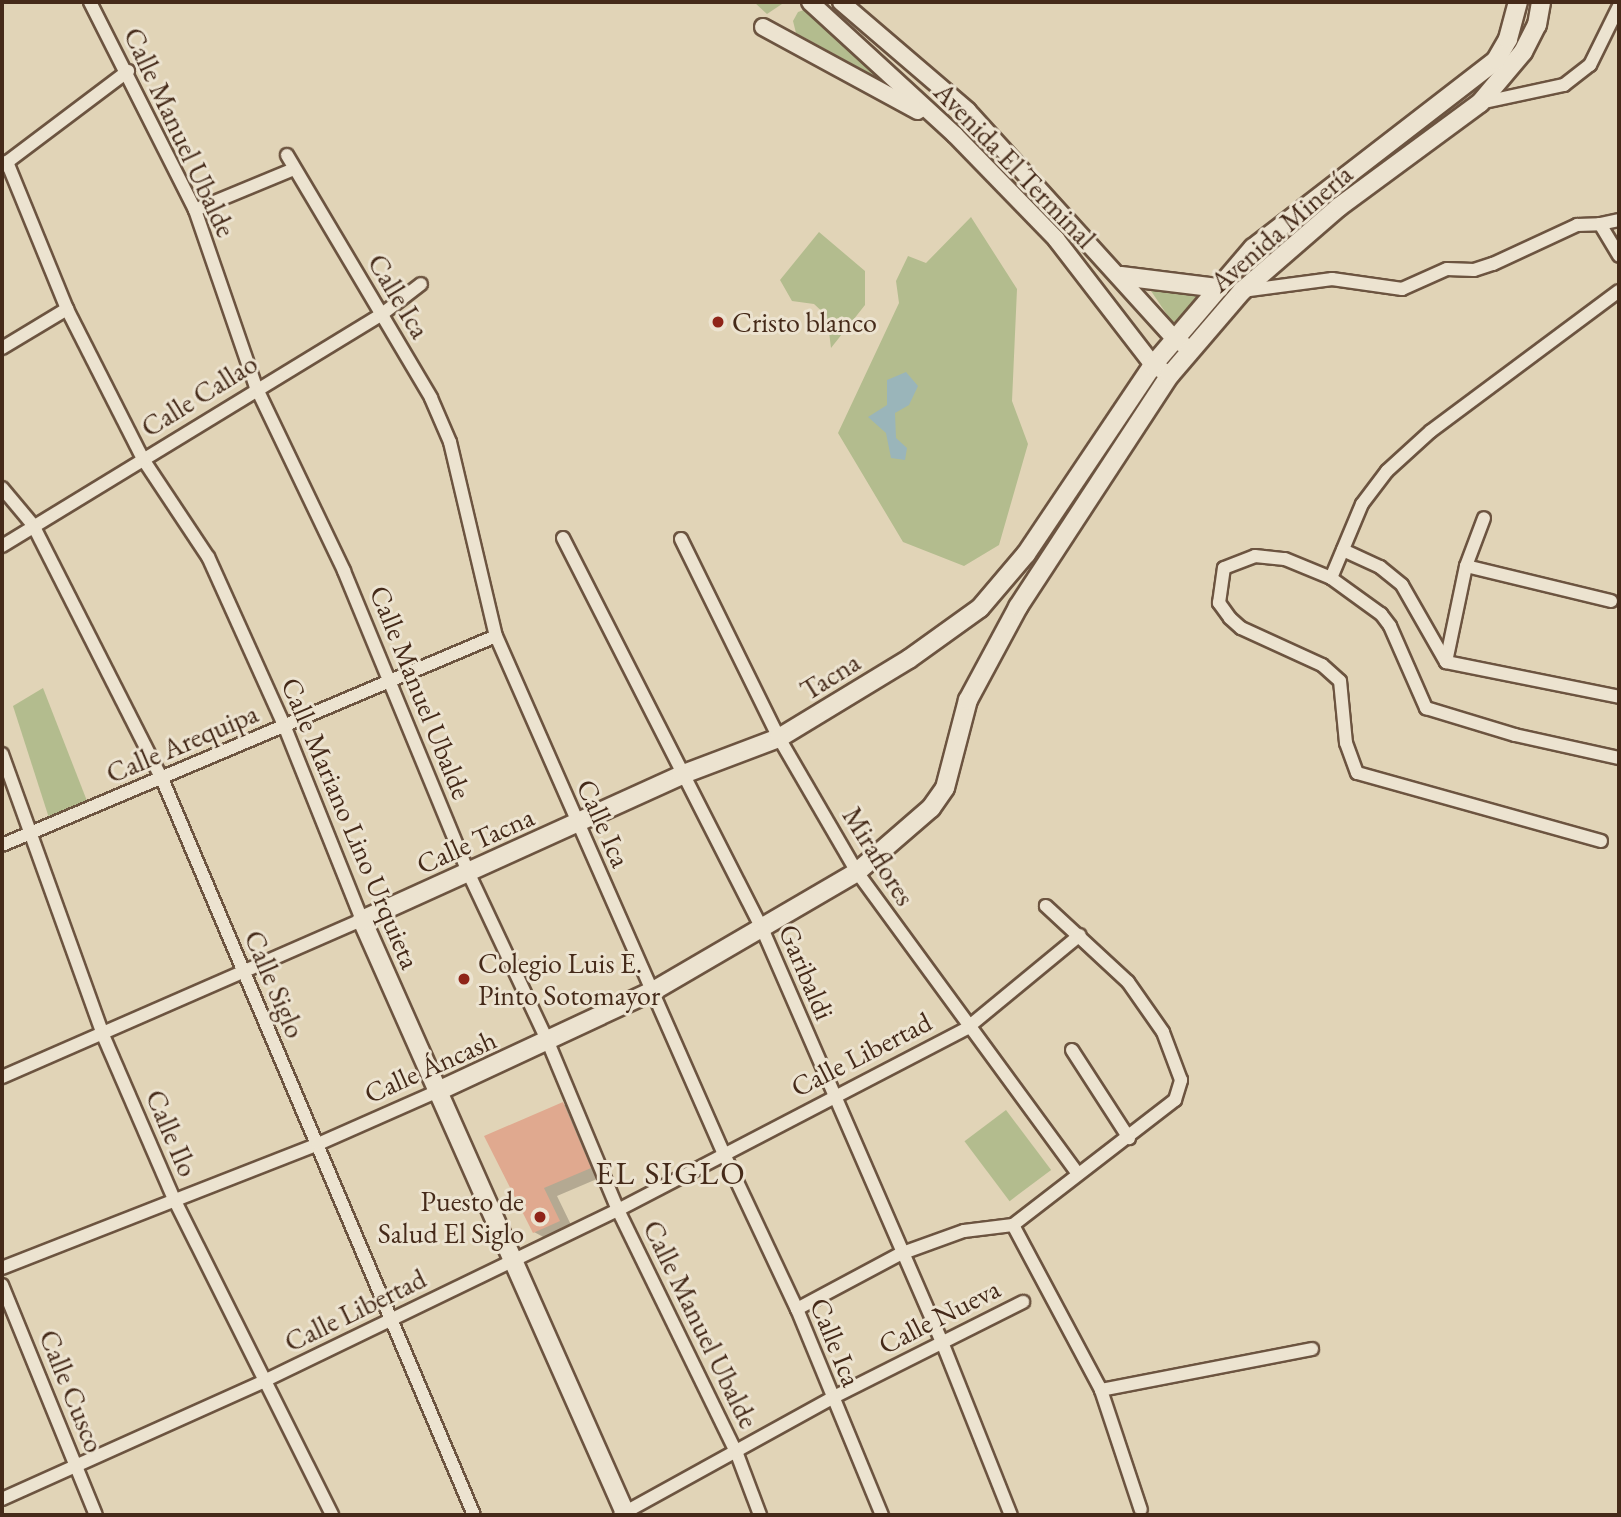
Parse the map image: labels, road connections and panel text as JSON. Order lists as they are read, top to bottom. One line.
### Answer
{"streets":{"main road":["Avenida Minería","Tacna","Calle Mariano Lino Urquieta","Calle Tacna","Calle Áncash"],"street":["Calle Manuel Ubalde","Avenida El Terminal","Calle Ica","Calle Callao","Calle Arequipa","Miraflores","Garibaldi","Calle Siglo","Calle Libertad","Calle Ilo","Calle Nueva","Calle Cusco"]},"crossings":[["Calle Manuel Ubalde","Calle Callao"],["Calle Manuel Ubalde","Calle Arequipa"],["Calle Manuel Ubalde","Calle Tacna"],["Calle Manuel Ubalde","Calle Libertad"],["Calle Manuel Ubalde","Calle Áncash"],["Calle Manuel Ubalde","Calle Nueva"],["Avenida El Terminal","Avenida Minería"],["Avenida Minería","Tacna"],["Avenida Minería","Calle Áncash"],["Calle Ica","Calle Callao"],["Calle Ica","Calle Arequipa"],["Calle Ica","Calle Tacna"],["Calle Ica","Calle Libertad"],["Calle Ica","Calle Áncash"],["Calle Ica","Calle Nueva"],["Calle Callao","Calle Mariano Lino Urquieta"],["Calle Callao","Calle Siglo"],["Tacna","Calle Tacna"],["Tacna","Miraflores"],["Calle Arequipa","Calle Mariano Lino Urquieta"],["Calle Arequipa","Calle Siglo"],["Calle Arequipa","Calle Ilo"],["Calle Mariano Lino Urquieta","Calle Tacna"],["Calle Mariano Lino Urquieta","Calle Libertad"],["Calle Mariano Lino Urquieta","Calle Áncash"],["Calle Mariano Lino Urquieta","Calle Nueva"],["Calle Tacna","Miraflores"],["Calle Tacna","Garibaldi"],["Calle Tacna","Calle Siglo"],["Calle Tacna","Calle Ilo"],["Miraflores","Calle Libertad"],["Miraflores","Calle Áncash"],["Garibaldi","Calle Libertad"],["Garibaldi","Calle Áncash"],["Garibaldi","Calle Nueva"],["Calle Siglo","Calle Libertad"],["Calle Siglo","Calle Áncash"],["Calle Libertad","Calle Ilo"],["Calle Libertad","Calle Cusco"],["Calle Áncash","Calle Ilo"]],"districts":["EL SIGLO"],"places":["Cristo blanco","Colegio Luis E. Pinto Sotomayor","Puesto de Salud El Siglo"]}
